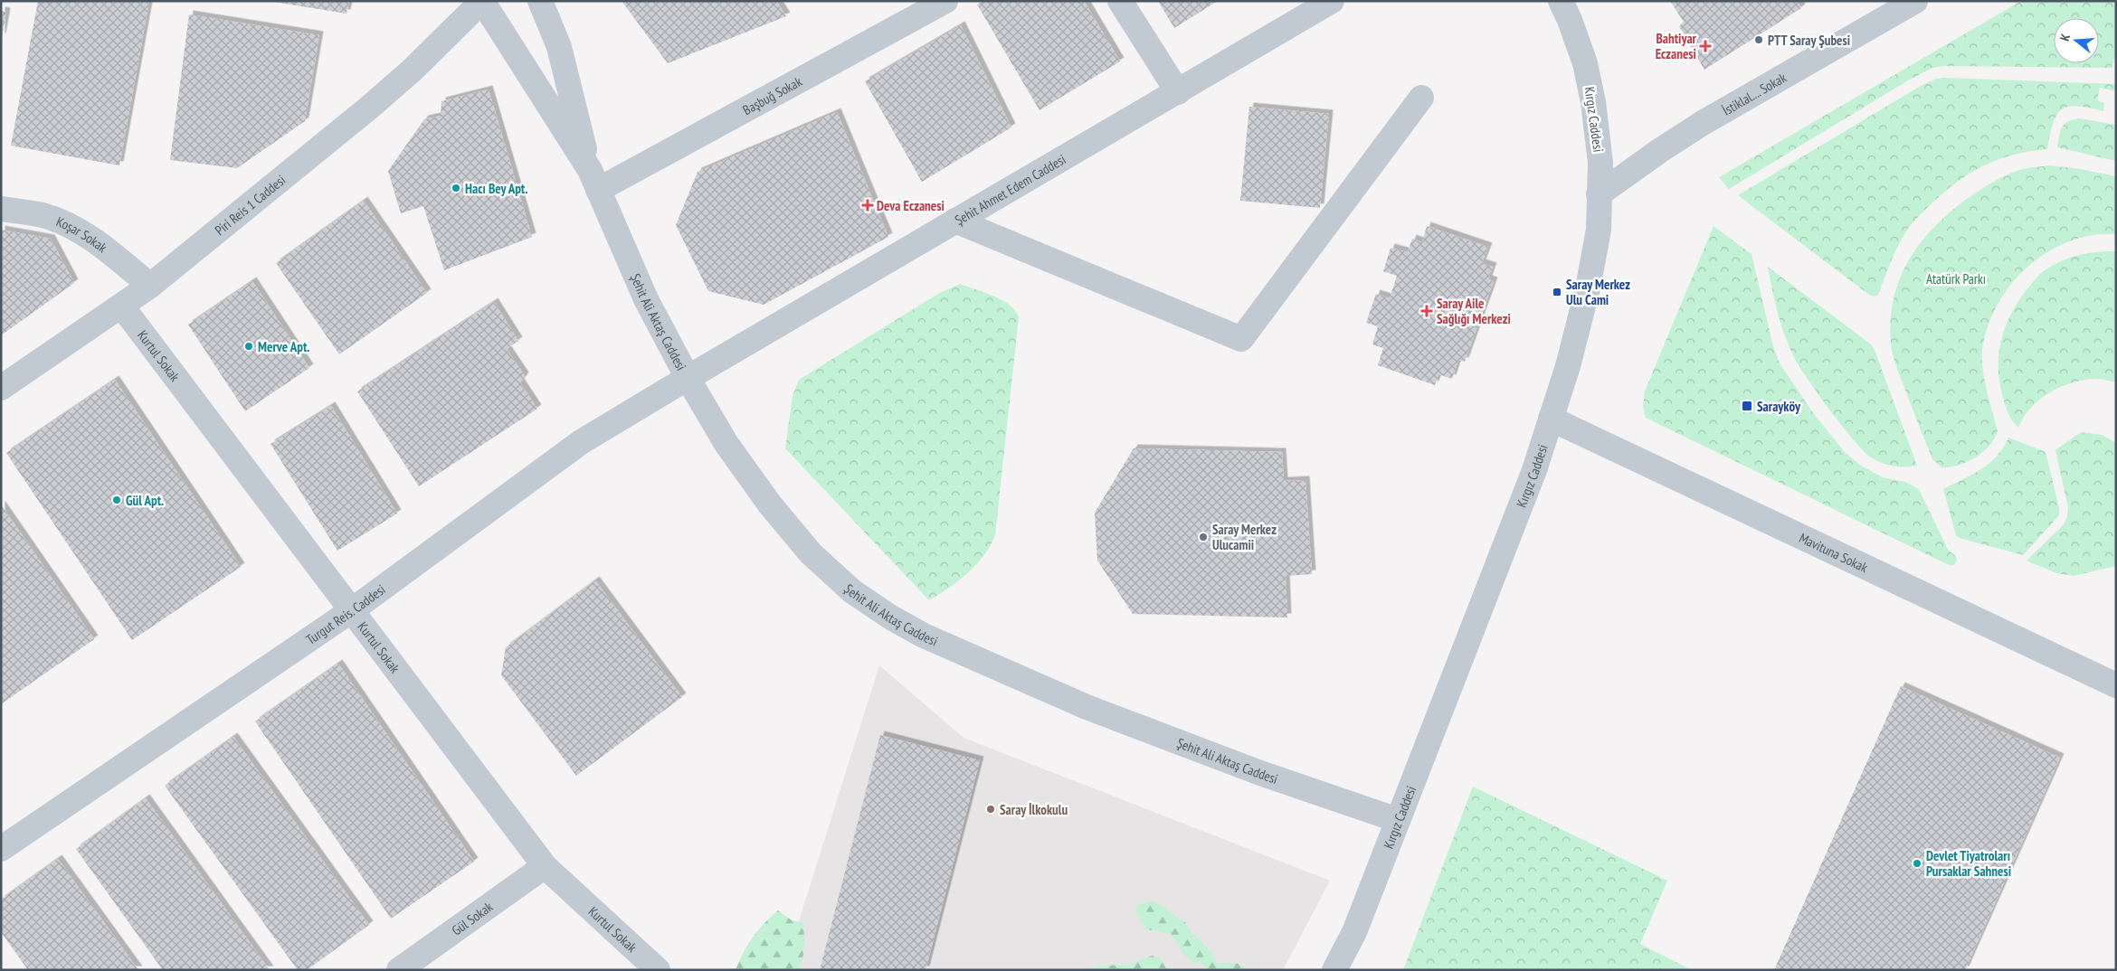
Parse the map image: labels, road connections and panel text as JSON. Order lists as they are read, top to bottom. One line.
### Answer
{"streets":{"street":["İstiklal.... Sokak","Başbuğ Sokak","Kırgız Caddesi","Şehit Ahmet Edem Caddesi","Piri Reis 1 Caddesi","Koşar Sokak","Şehit Ali Aktaş Caddesi","Kurtul Sokak","Mavituna Sokak","Turgut Reis. Caddesi","Gül Sokak"]},"crossings":[["İstiklal.... Sokak","Kırgız Caddesi"],["Başbuğ Sokak","Şehit Ali Aktaş Caddesi"],["Kırgız Caddesi","Şehit Ali Aktaş Caddesi"],["Kırgız Caddesi","Mavituna Sokak"],["Şehit Ahmet Edem Caddesi","Şehit Ali Aktaş Caddesi"],["Şehit Ahmet Edem Caddesi","Turgut Reis. Caddesi"],["Piri Reis 1 Caddesi","Koşar Sokak"],["Piri Reis 1 Caddesi","Şehit Ali Aktaş Caddesi"],["Piri Reis 1 Caddesi","Kurtul Sokak"],["Şehit Ali Aktaş Caddesi","Turgut Reis. Caddesi"],["Kurtul Sokak","Turgut Reis. Caddesi"],["Kurtul Sokak","Gül Sokak"]],"parks":["Atatürk Parkı"],"places":{"other":["PTT Saray Şubesi","Hacı Bey Apt.","Merve Apt.","Gül Apt.","Saray Merkez Ulucamii","Saray İlkokulu","Devlet Tiyatroları Pursaklar Sahnesi"],"health":["Bahtiyar Eczanesi","Deva Eczanesi","Saray Aile Sağlığı Merkezi"],"transit":["Saray Merkez Ulu Cami","Sarayköy"]},"north":"left"}
